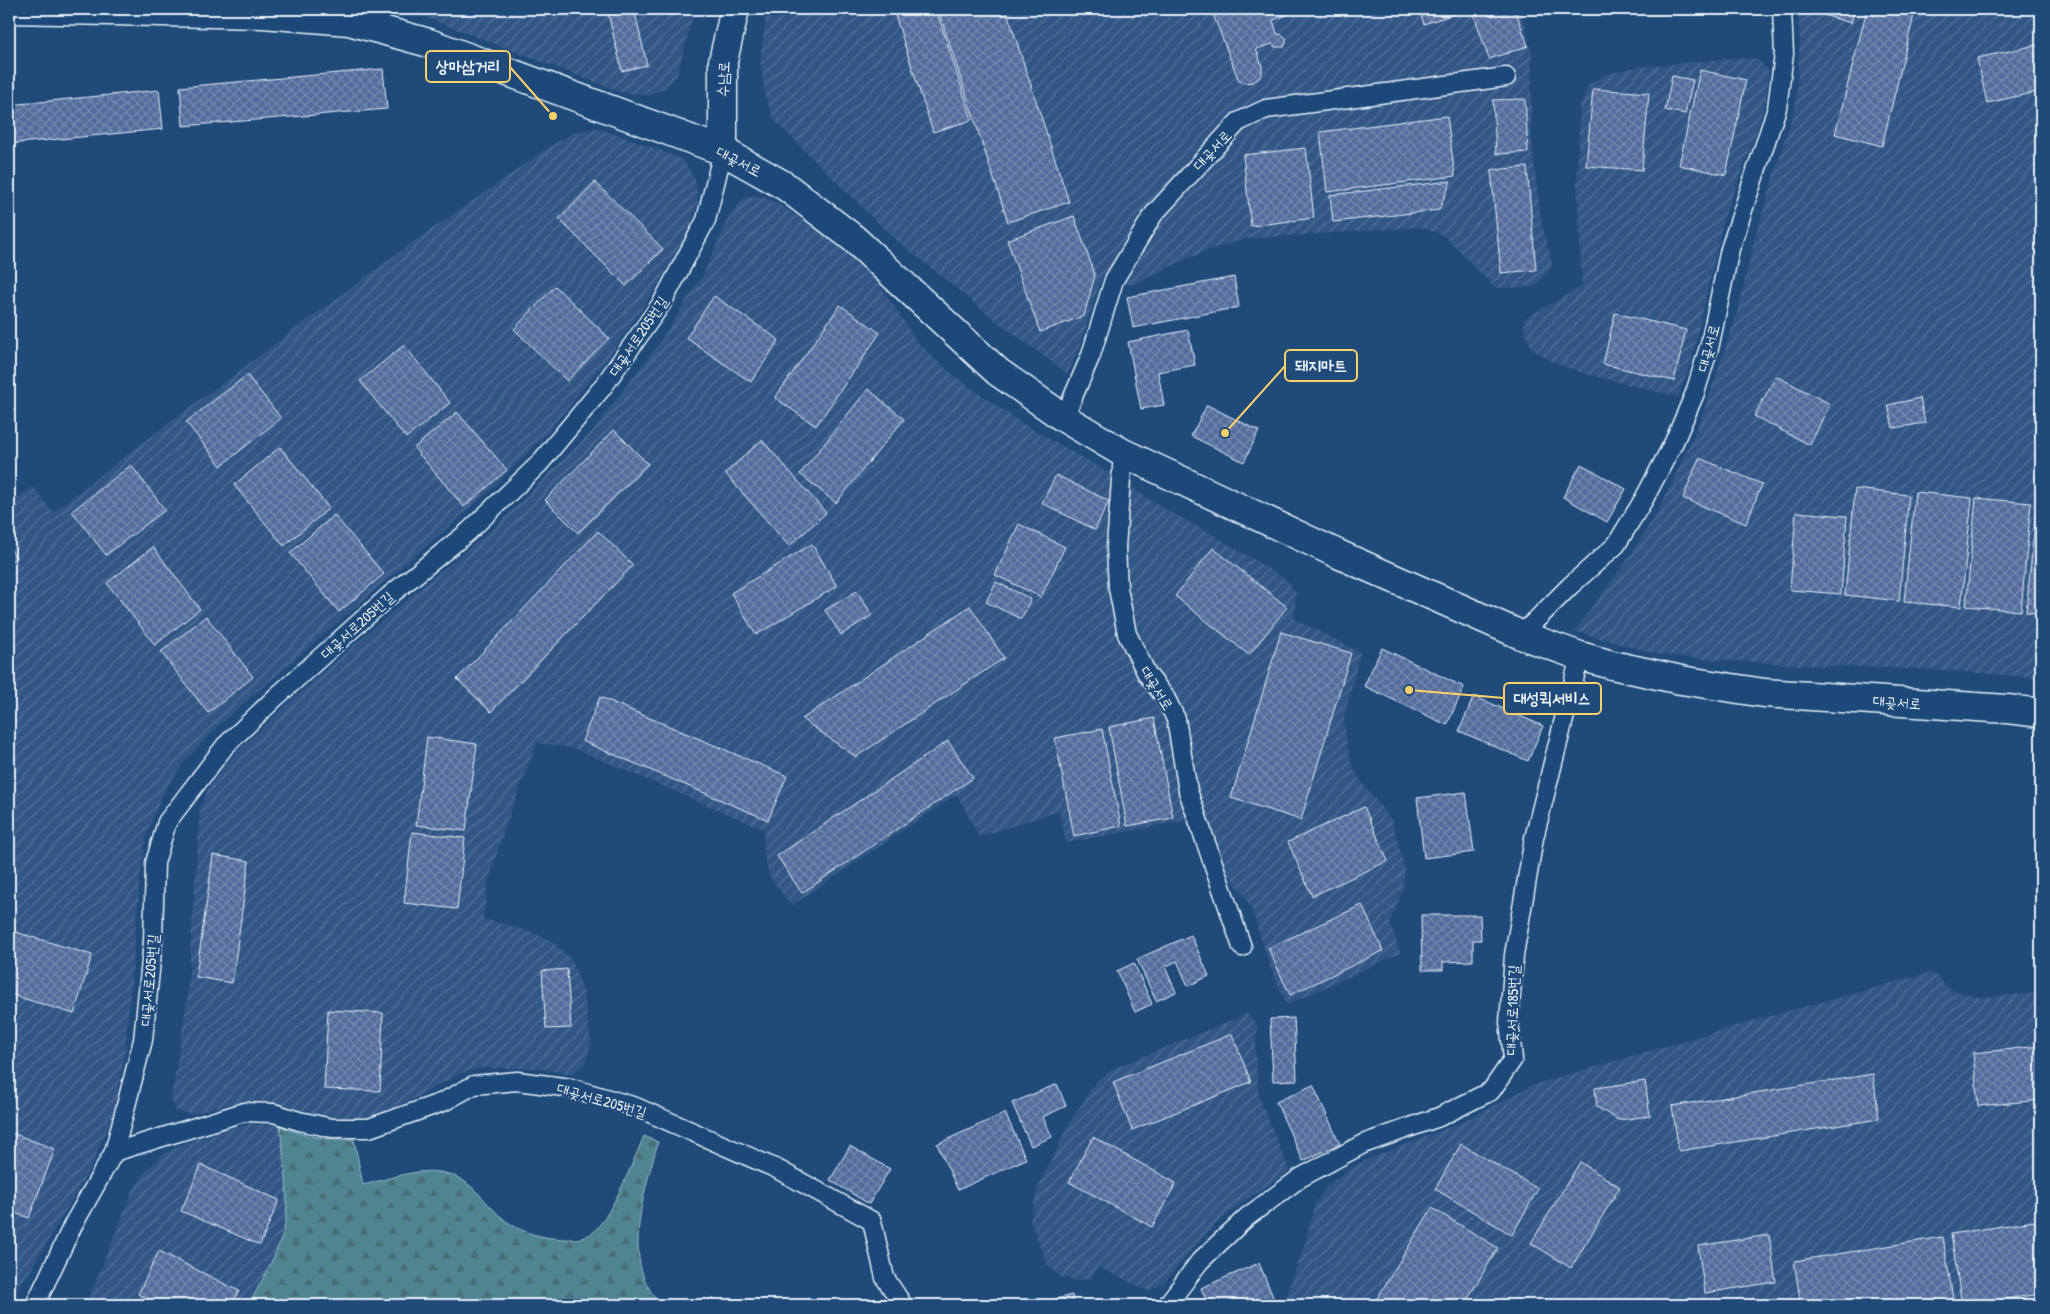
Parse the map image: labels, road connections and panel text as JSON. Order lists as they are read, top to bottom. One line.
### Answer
{"streets":{"street":["수남로","대곶서로"],"lane":["대곶서로205번길","대곶서로185번길"]},"crossings":[["수남로","대곶서로"],["수남로","대곶서로205번길"],["대곶서로","대곶서로205번길"],["대곶서로","대곶서로185번길"]],"places":["상마삼거리","돼지마트","대성퀵서비스"]}
